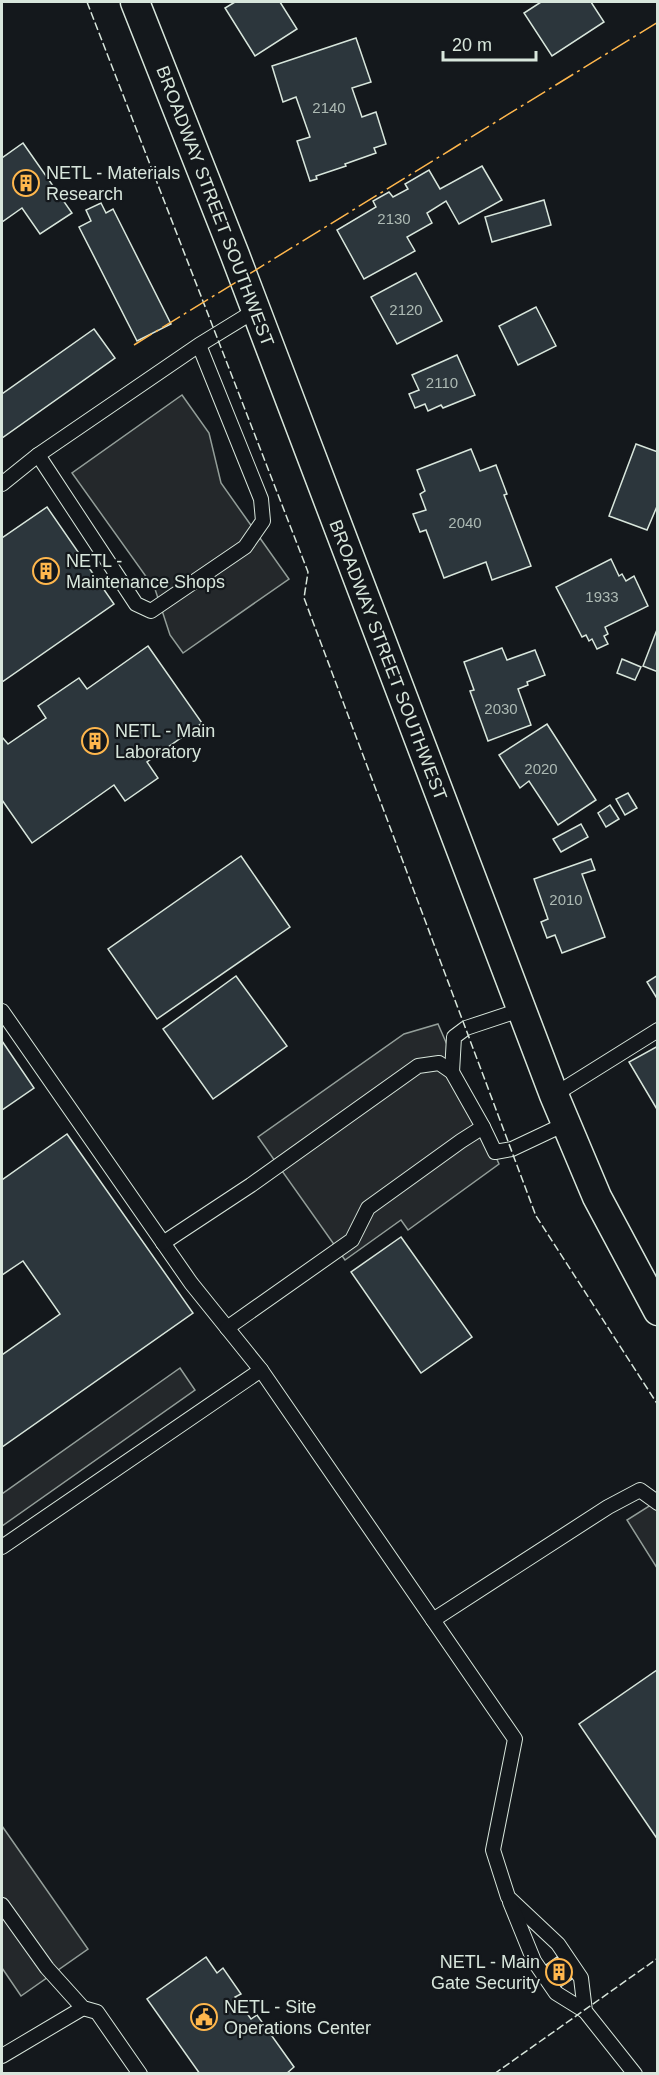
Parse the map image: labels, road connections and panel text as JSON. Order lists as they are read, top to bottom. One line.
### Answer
{"streets":{"street":["BROADWAY STREET SOUTHWEST"]},"places":{"building":["NETL - Materials Research","NETL - Maintenance Shops","NETL - Main Laboratory","NETL - Main Gate Security"],"public building":["NETL - Site Operations Center"]},"house_numbers":["2140","2130","2120","2110","2040","1933","2030","2020","2010"],"scale_bar":"20 m"}
